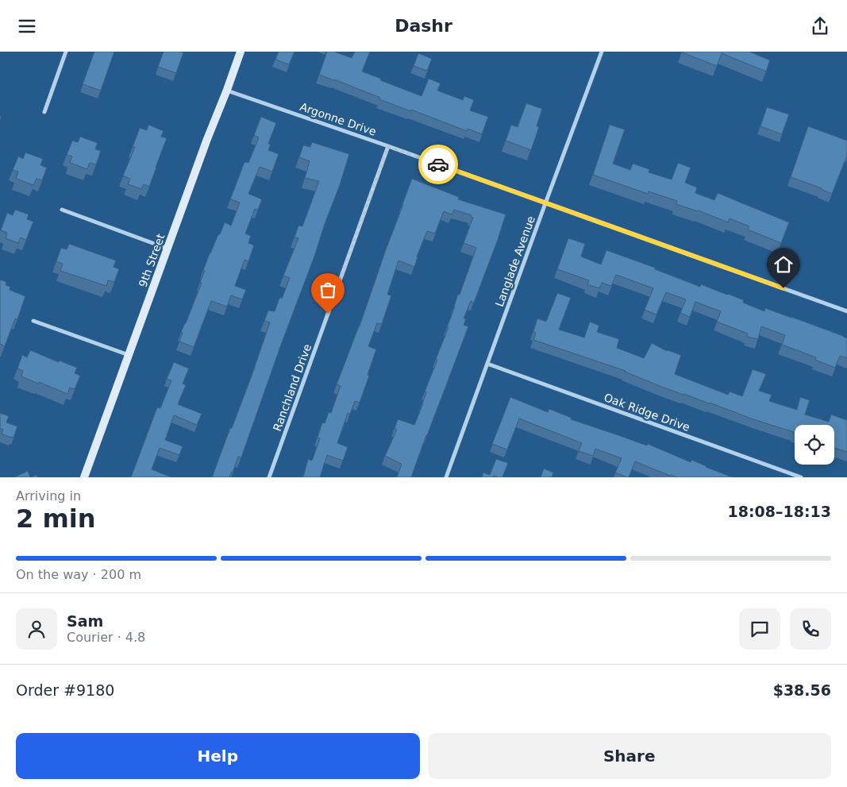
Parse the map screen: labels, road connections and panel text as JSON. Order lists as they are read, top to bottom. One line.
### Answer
{"streets":{"street":["Argonne Drive","9th Street","Langlade Avenue","Ranchland Drive","Oak Ridge Drive"]},"crossings":[["Argonne Drive","9th Street"],["Argonne Drive","Langlade Avenue"],["Argonne Drive","Ranchland Drive"],["Langlade Avenue","Oak Ridge Drive"]],"page":{"header":"Dashr","heading":["2 min","Arriving in","18:08–18:13"],"panel":["Sam","Courier · 4.8","Order #9180","$38.56"],"bar":"On the way · 200 m","buttons":["Help","Share"]}}
